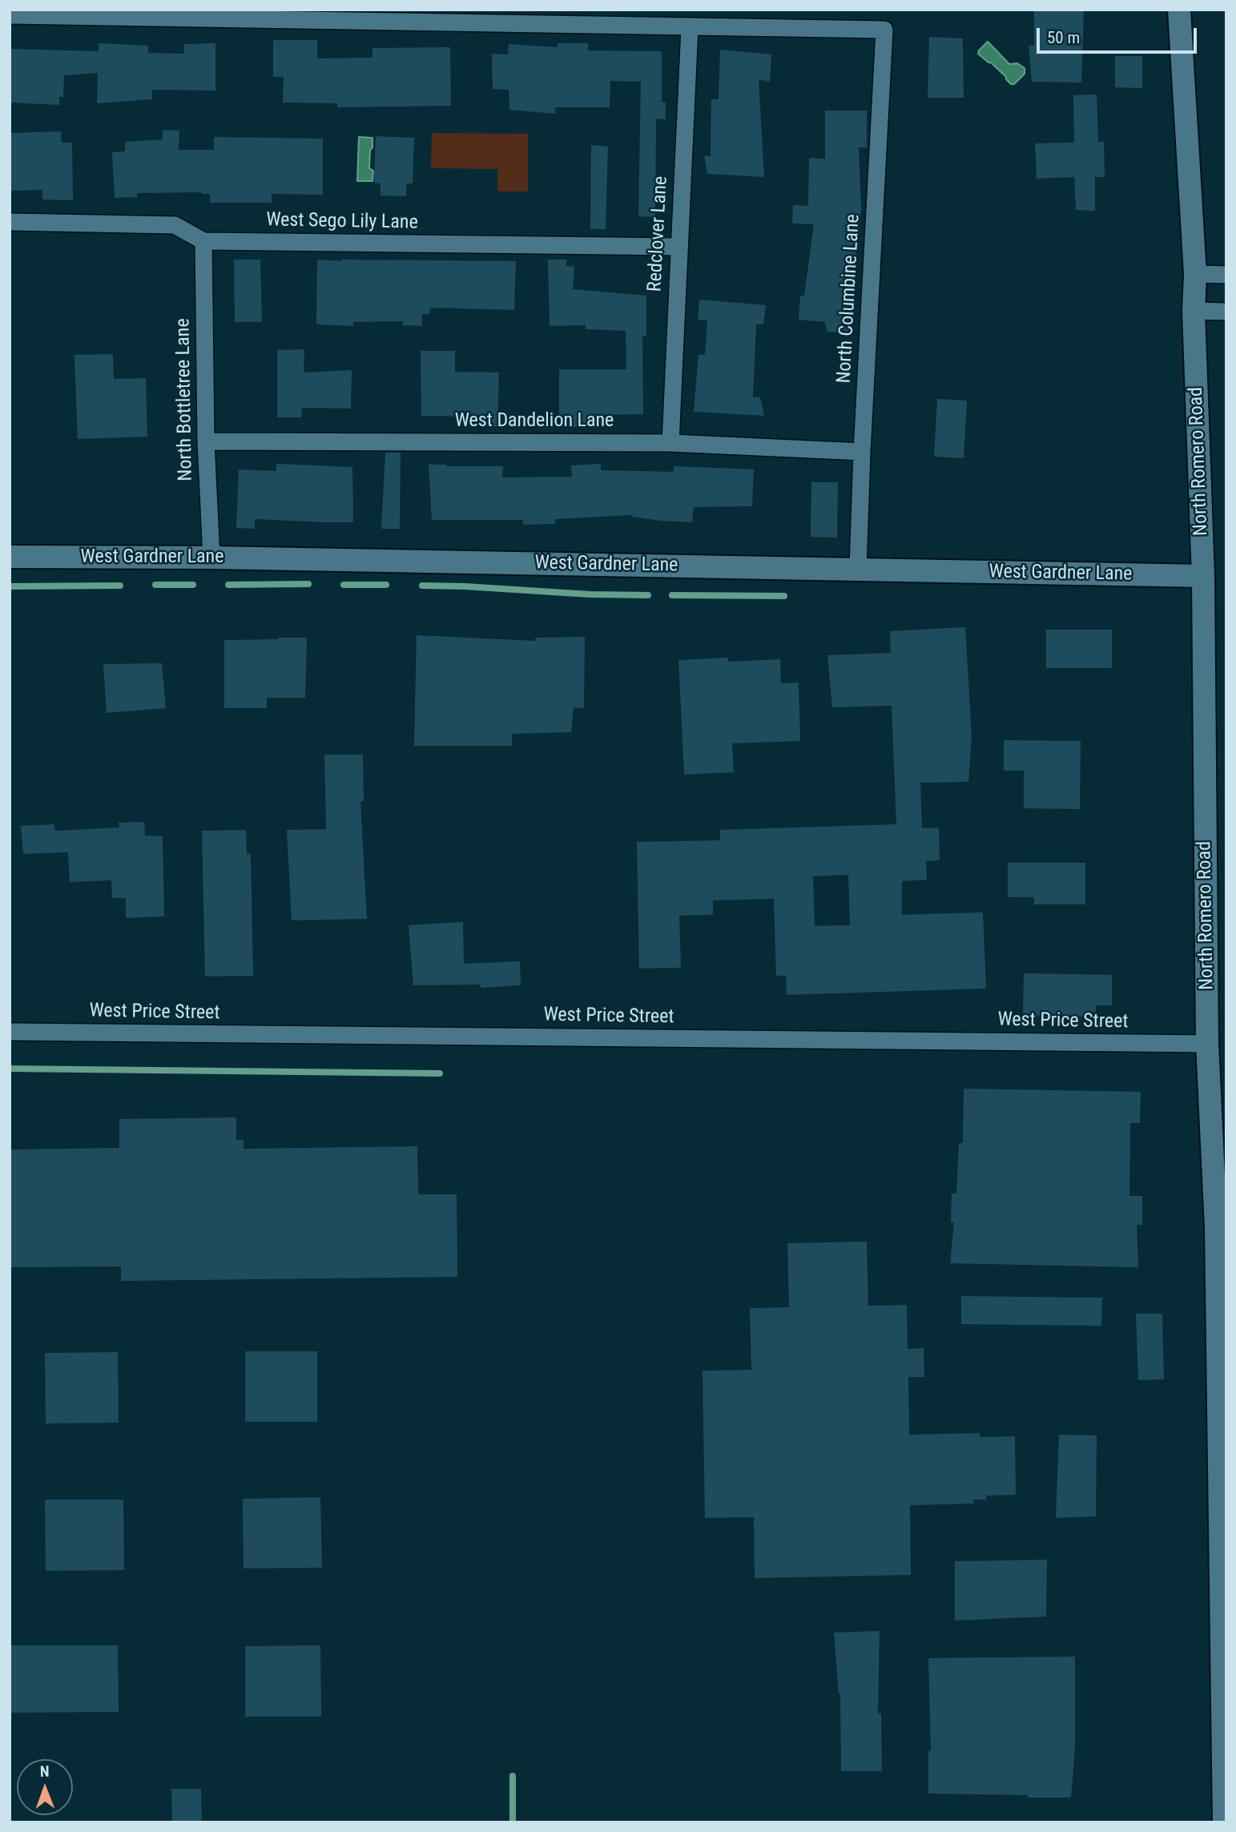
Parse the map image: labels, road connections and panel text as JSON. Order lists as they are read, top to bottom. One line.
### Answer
{"streets":{"street":["West Sego Lily Lane","Redclover Lane","North Columbine Lane","North Bottletree Lane","West Dandelion Lane","North Romero Road","West Gardner Lane","West Price Street"]},"crossings":[["West Sego Lily Lane","Redclover Lane"],["West Sego Lily Lane","North Bottletree Lane"],["Redclover Lane","North Columbine Lane"],["Redclover Lane","West Dandelion Lane"],["North Columbine Lane","West Dandelion Lane"],["North Columbine Lane","West Gardner Lane"],["North Bottletree Lane","West Dandelion Lane"],["North Bottletree Lane","West Gardner Lane"],["North Romero Road","West Gardner Lane"],["North Romero Road","West Price Street"]],"scale_bar":"50 m","north":"top"}
